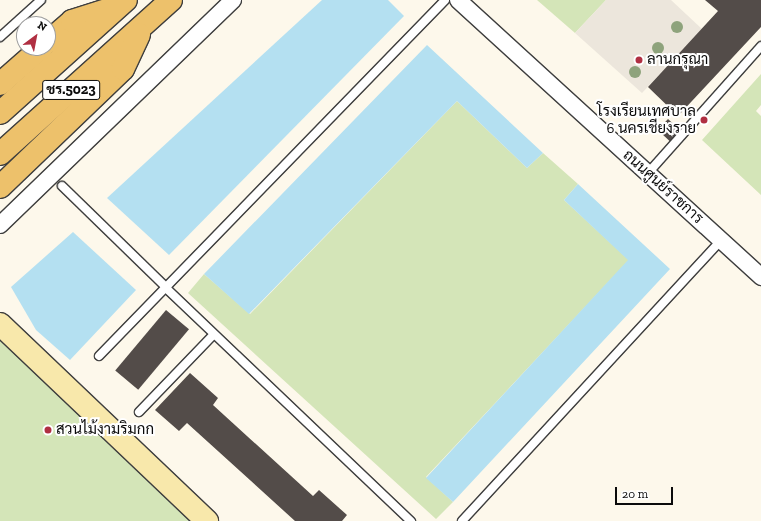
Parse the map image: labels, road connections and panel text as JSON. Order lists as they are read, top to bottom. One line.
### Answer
{"streets":{"main road":["ชร.5023"],"street":["ถนนศูนย์ราชการ"]},"places":["ลานกรุณา","โรงเรียนเทศบาล 6 นครเชียงราย","สวนไม้งามริมกก"],"scale_bar":"20 m","north":"top right"}
